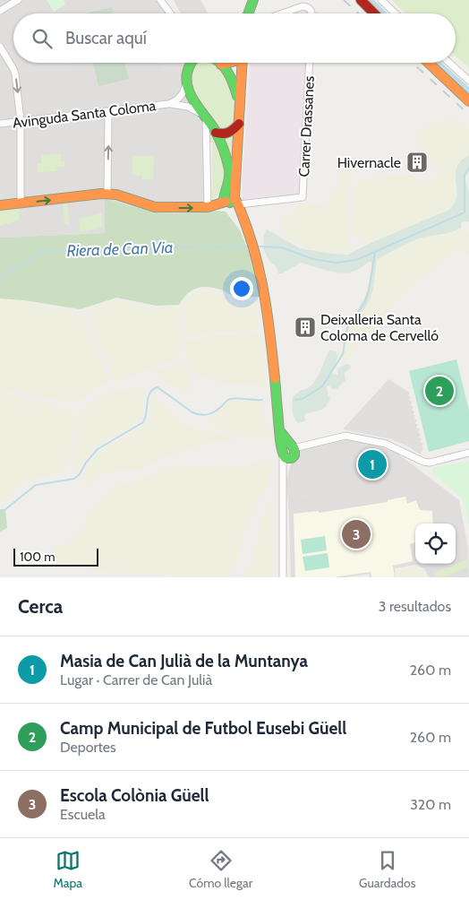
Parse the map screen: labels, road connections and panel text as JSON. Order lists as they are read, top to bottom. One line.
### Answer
{"streets":{"street":["Avinguda Santa Coloma","Carrer Drassanes"]},"water":["Riera de Can Via"],"places":{"building":["Hivernacle","Deixalleria Santa Coloma de Cervelló"]},"scale_bar":"100 m","page":{"search":"Buscar aquí","pins":["2","1","3"],"scale":"100 m","heading":["Cerca","3 resultados"],"list":[{"mark":"1","name":"Masia de Can Julià de la Muntanya","note":"Lugar · Carrer de Can Julià","value":"260 m"},{"mark":"2","name":"Camp Municipal de Futbol Eusebi Güell","note":"Deportes","value":"260 m"},{"mark":"3","name":"Escola Colònia Güell","note":"Escuela","value":"320 m"}],"nav":["Mapa","Cómo llegar","Guardados"]}}
